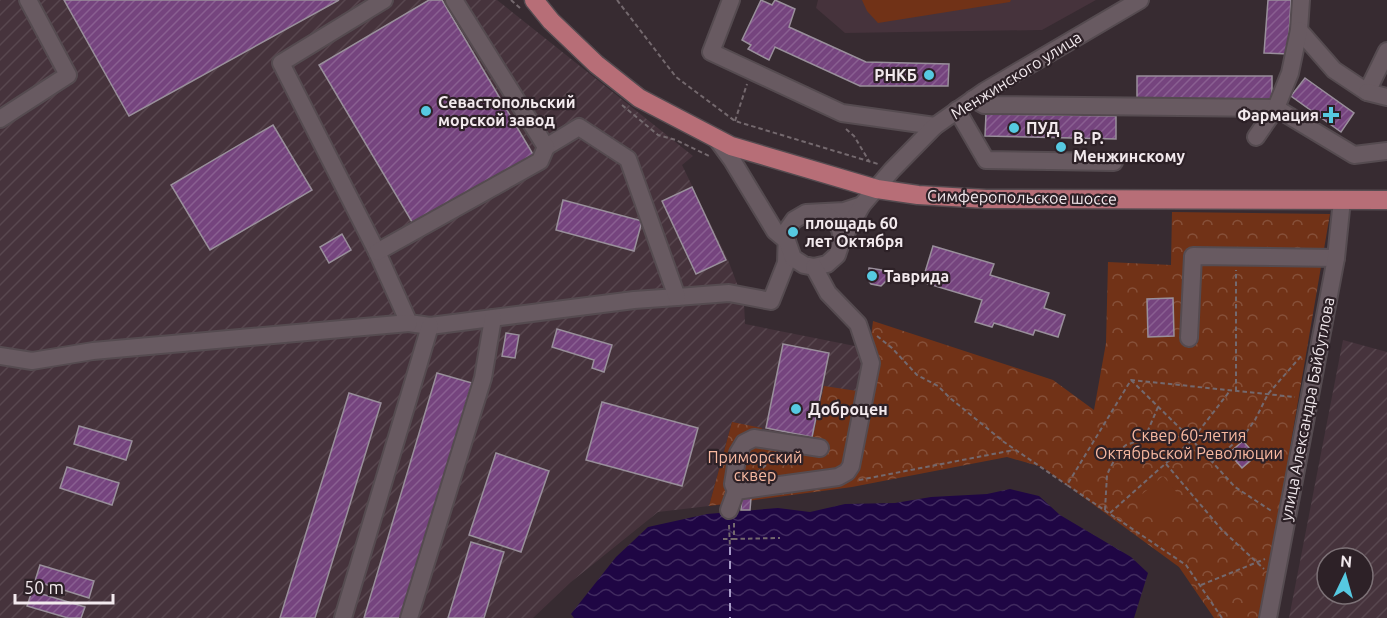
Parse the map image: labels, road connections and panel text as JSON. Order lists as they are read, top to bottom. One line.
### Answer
{"streets":{"main road":["Симферопольское шоссе"],"street":["Менжинского улица","улица Александра Байбутлова"]},"crossings":[["Менжинского улица","Симферопольское шоссе"],["Симферопольское шоссе","улица Александра Байбутлова"]],"parks":["Сквер 60-летия Октябрьской Революции","Приморский сквер"],"places":{"other":["РНКБ","Севастопольский морской завод","ПУД","В. Р. Менжинскому","площадь 60 лет Октября","Таврида","Доброцен"],"health":["Фармация"]},"scale_bar":"50 m","north":"top"}
